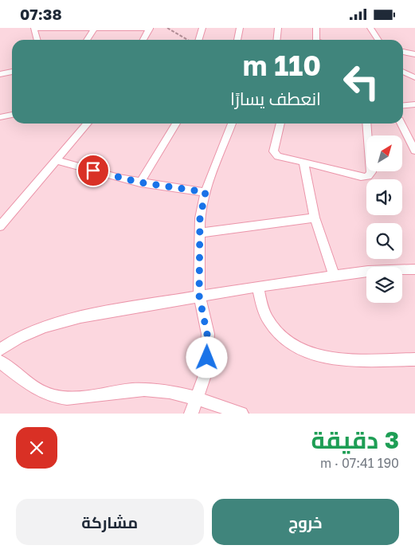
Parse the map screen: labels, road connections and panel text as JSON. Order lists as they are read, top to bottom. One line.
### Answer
{"north":"top right","page":{"status":"07:38","turn":["110 m","انعطف يسارًا"],"heading":["3 دقيقة","190 m · 07:41"],"buttons":["خروج","مشاركة"]}}
